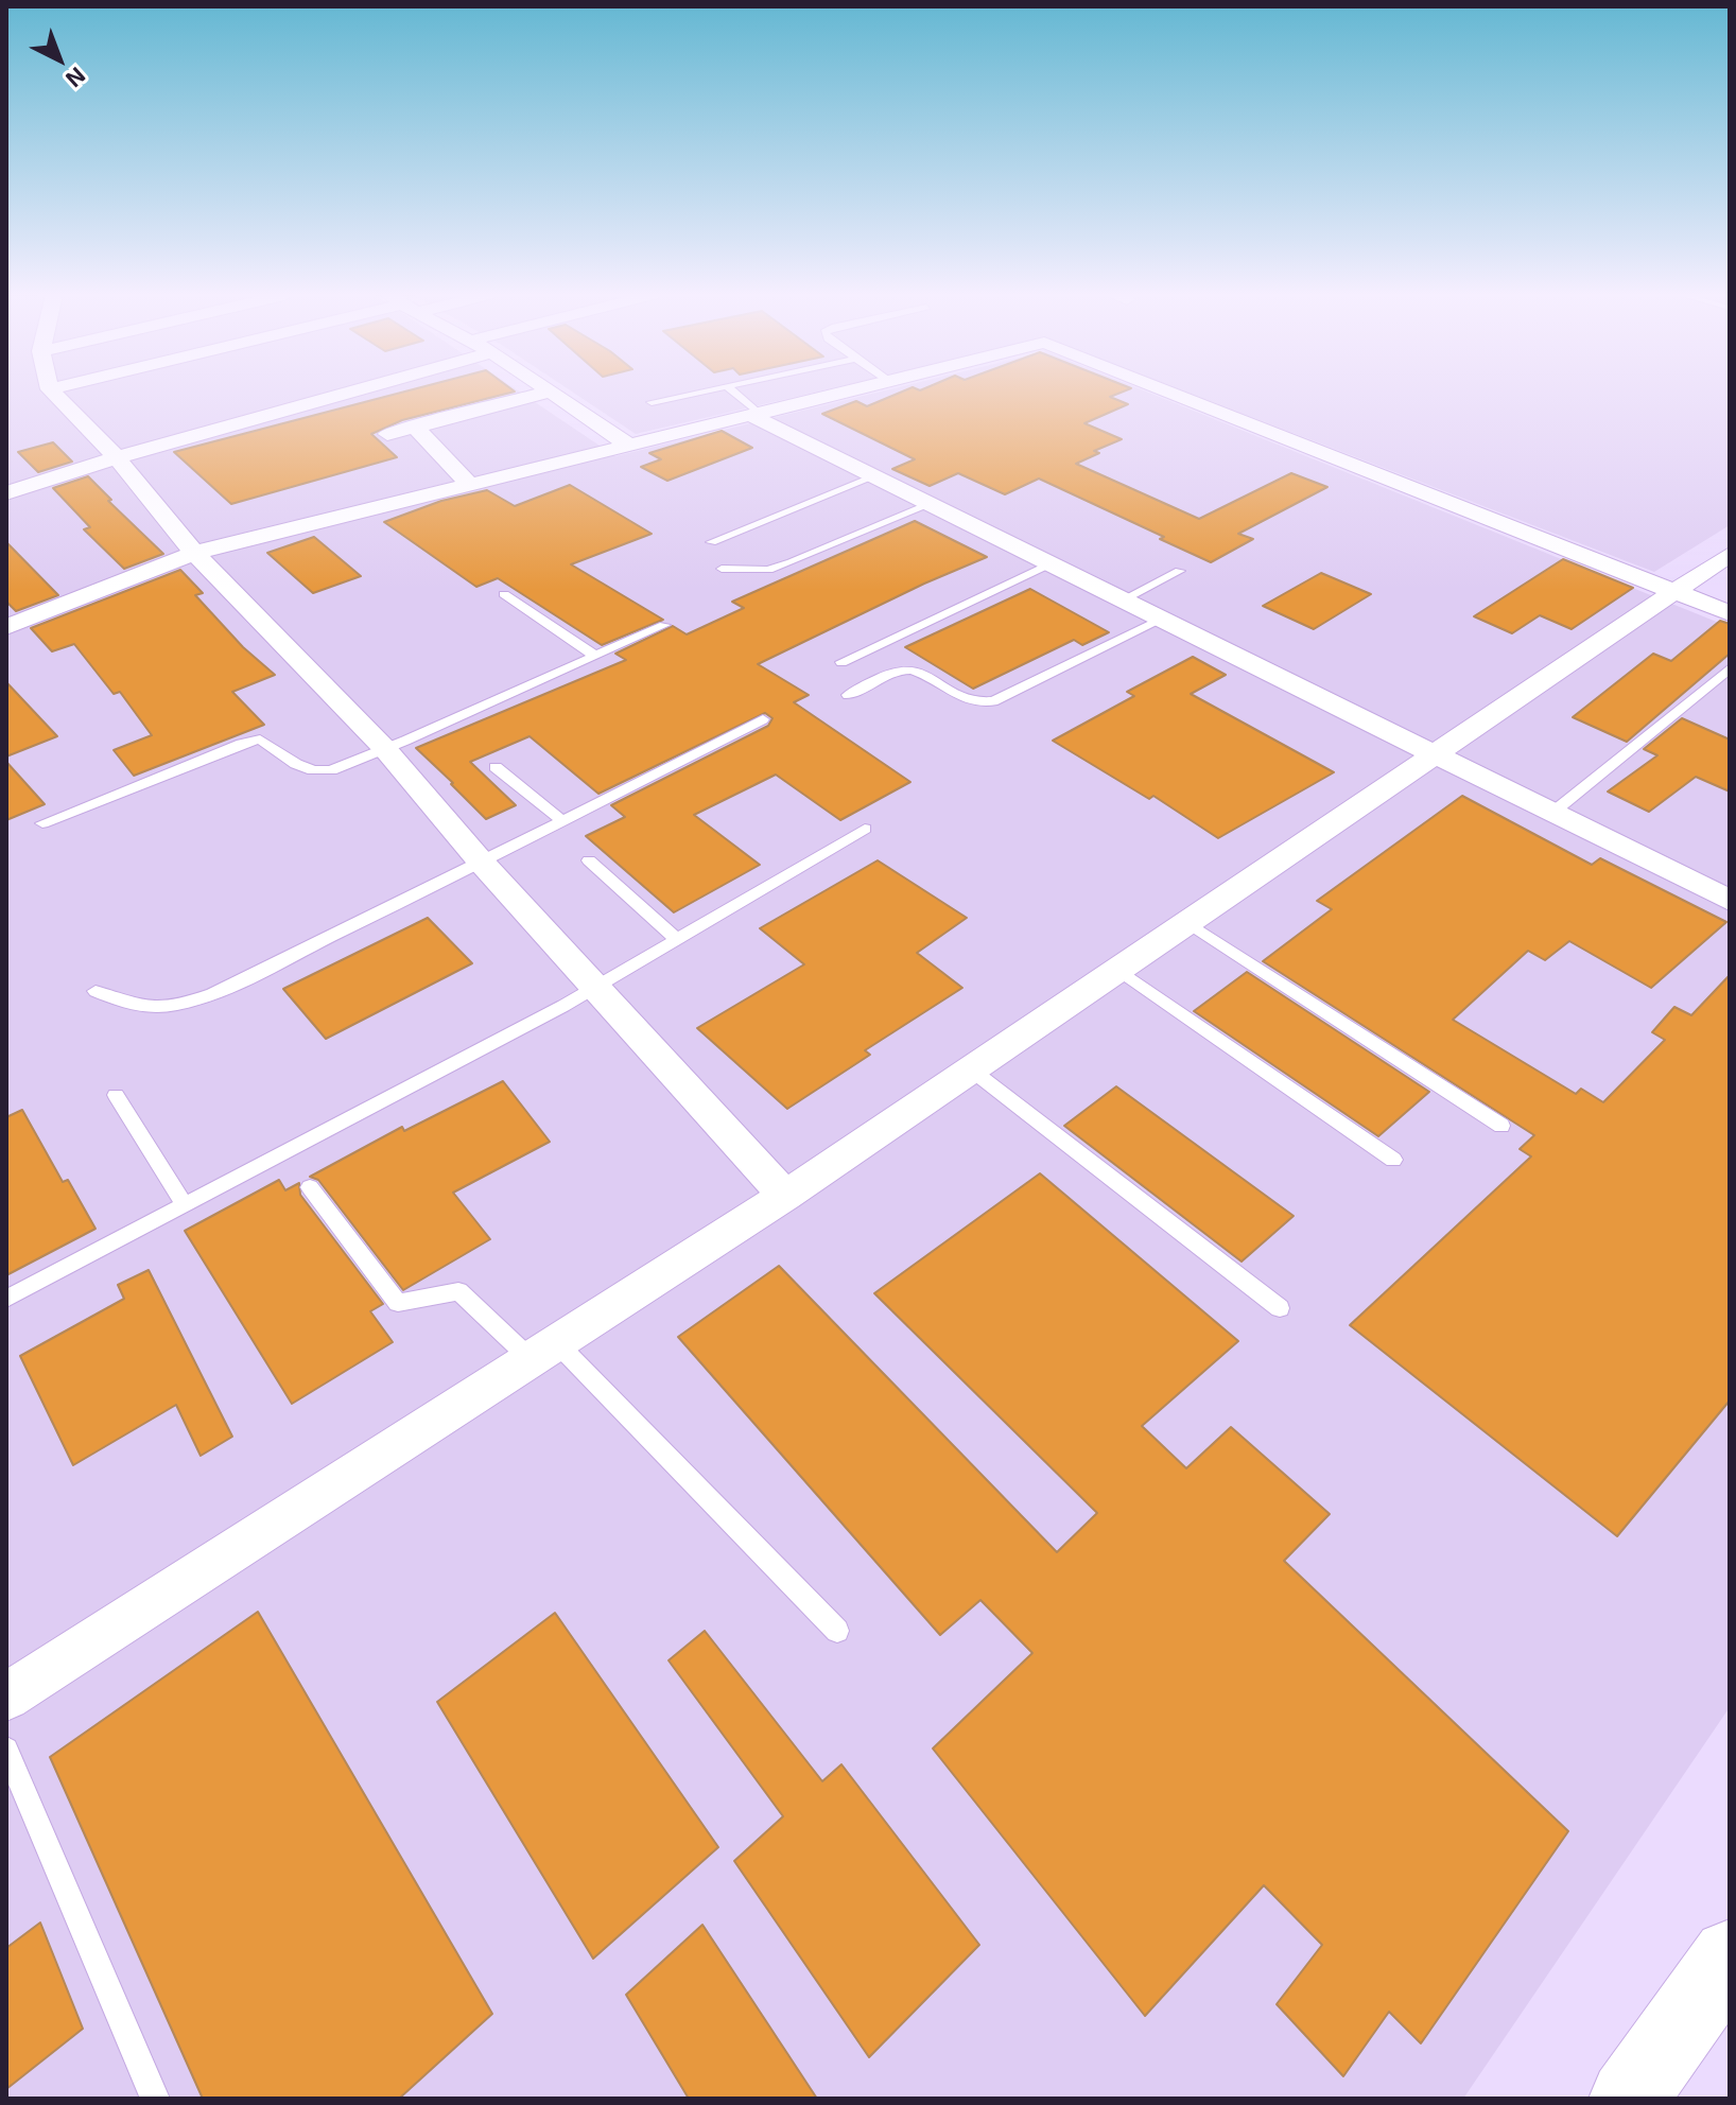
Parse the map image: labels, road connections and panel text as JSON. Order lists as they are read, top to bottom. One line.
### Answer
{"north":"bottom right"}
